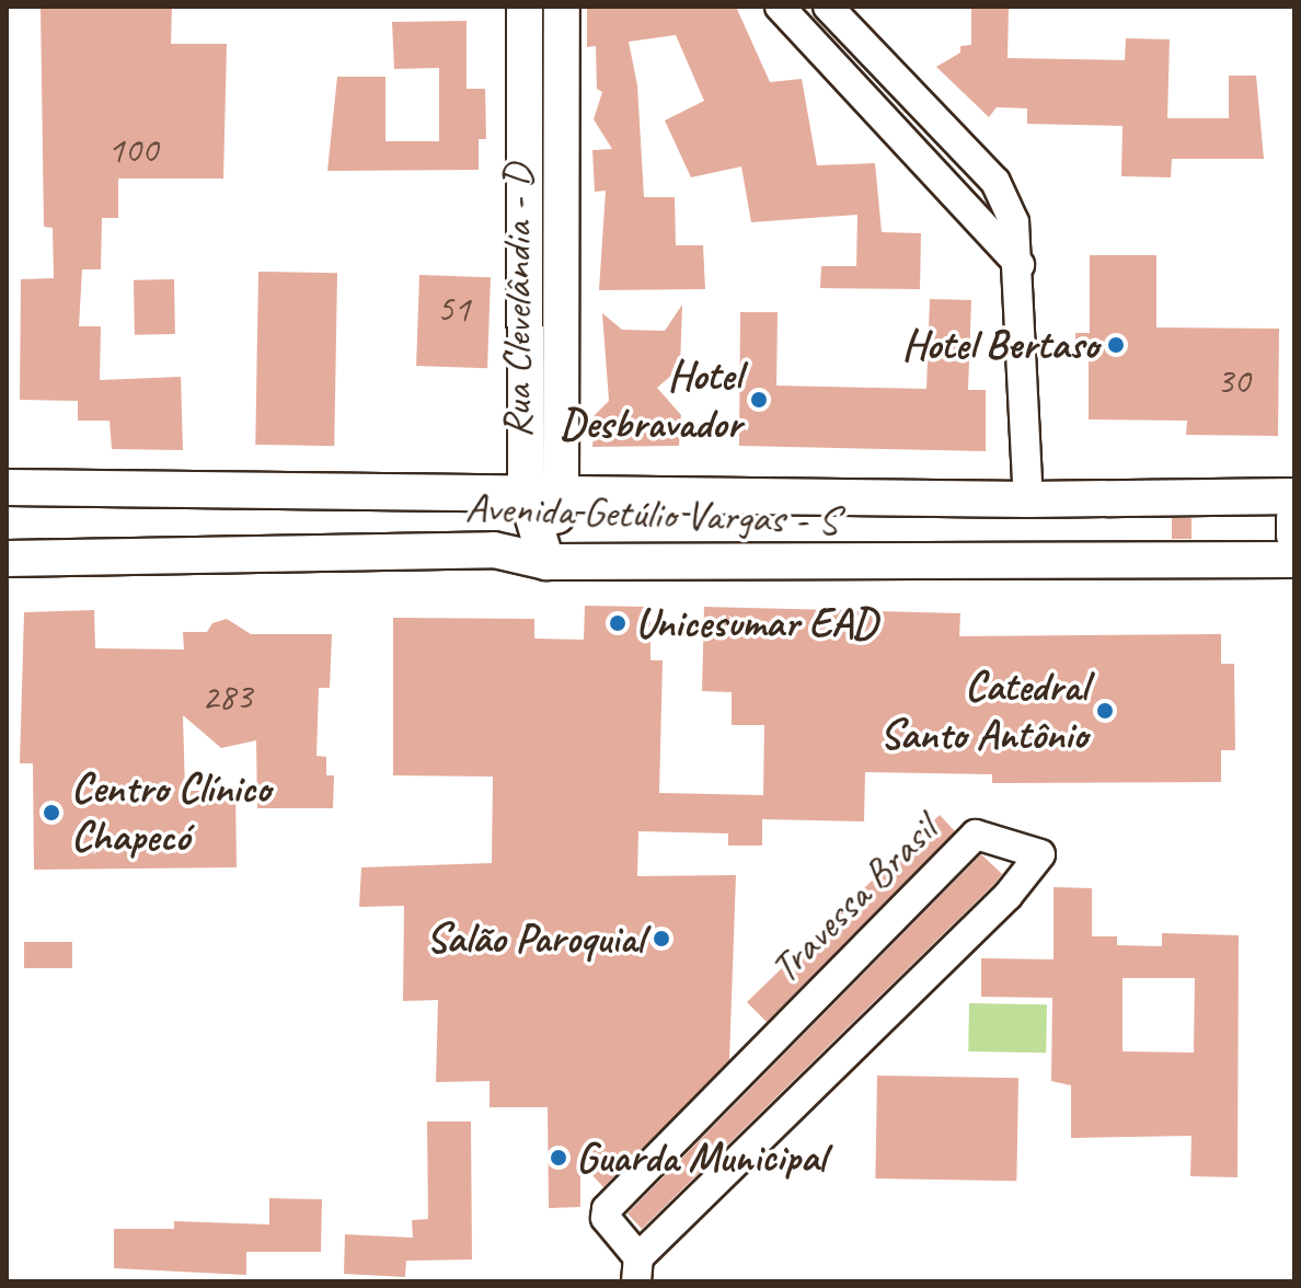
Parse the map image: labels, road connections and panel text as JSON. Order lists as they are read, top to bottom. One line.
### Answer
{"streets":{"street":["Rua Clevelândia - D","Avenida Getúlio Vargas - S","Travessa Brasil"]},"crossings":[["Rua Clevelândia - D","Avenida Getúlio Vargas - S"]],"places":["Hotel Bertaso","Hotel Desbravador","Unicesumar EAD","Catedral Santo Antônio","Centro Clínico Chapecó","Salão Paroquial","Guarda Municipal"],"house_numbers":["100","51","30","283"]}
